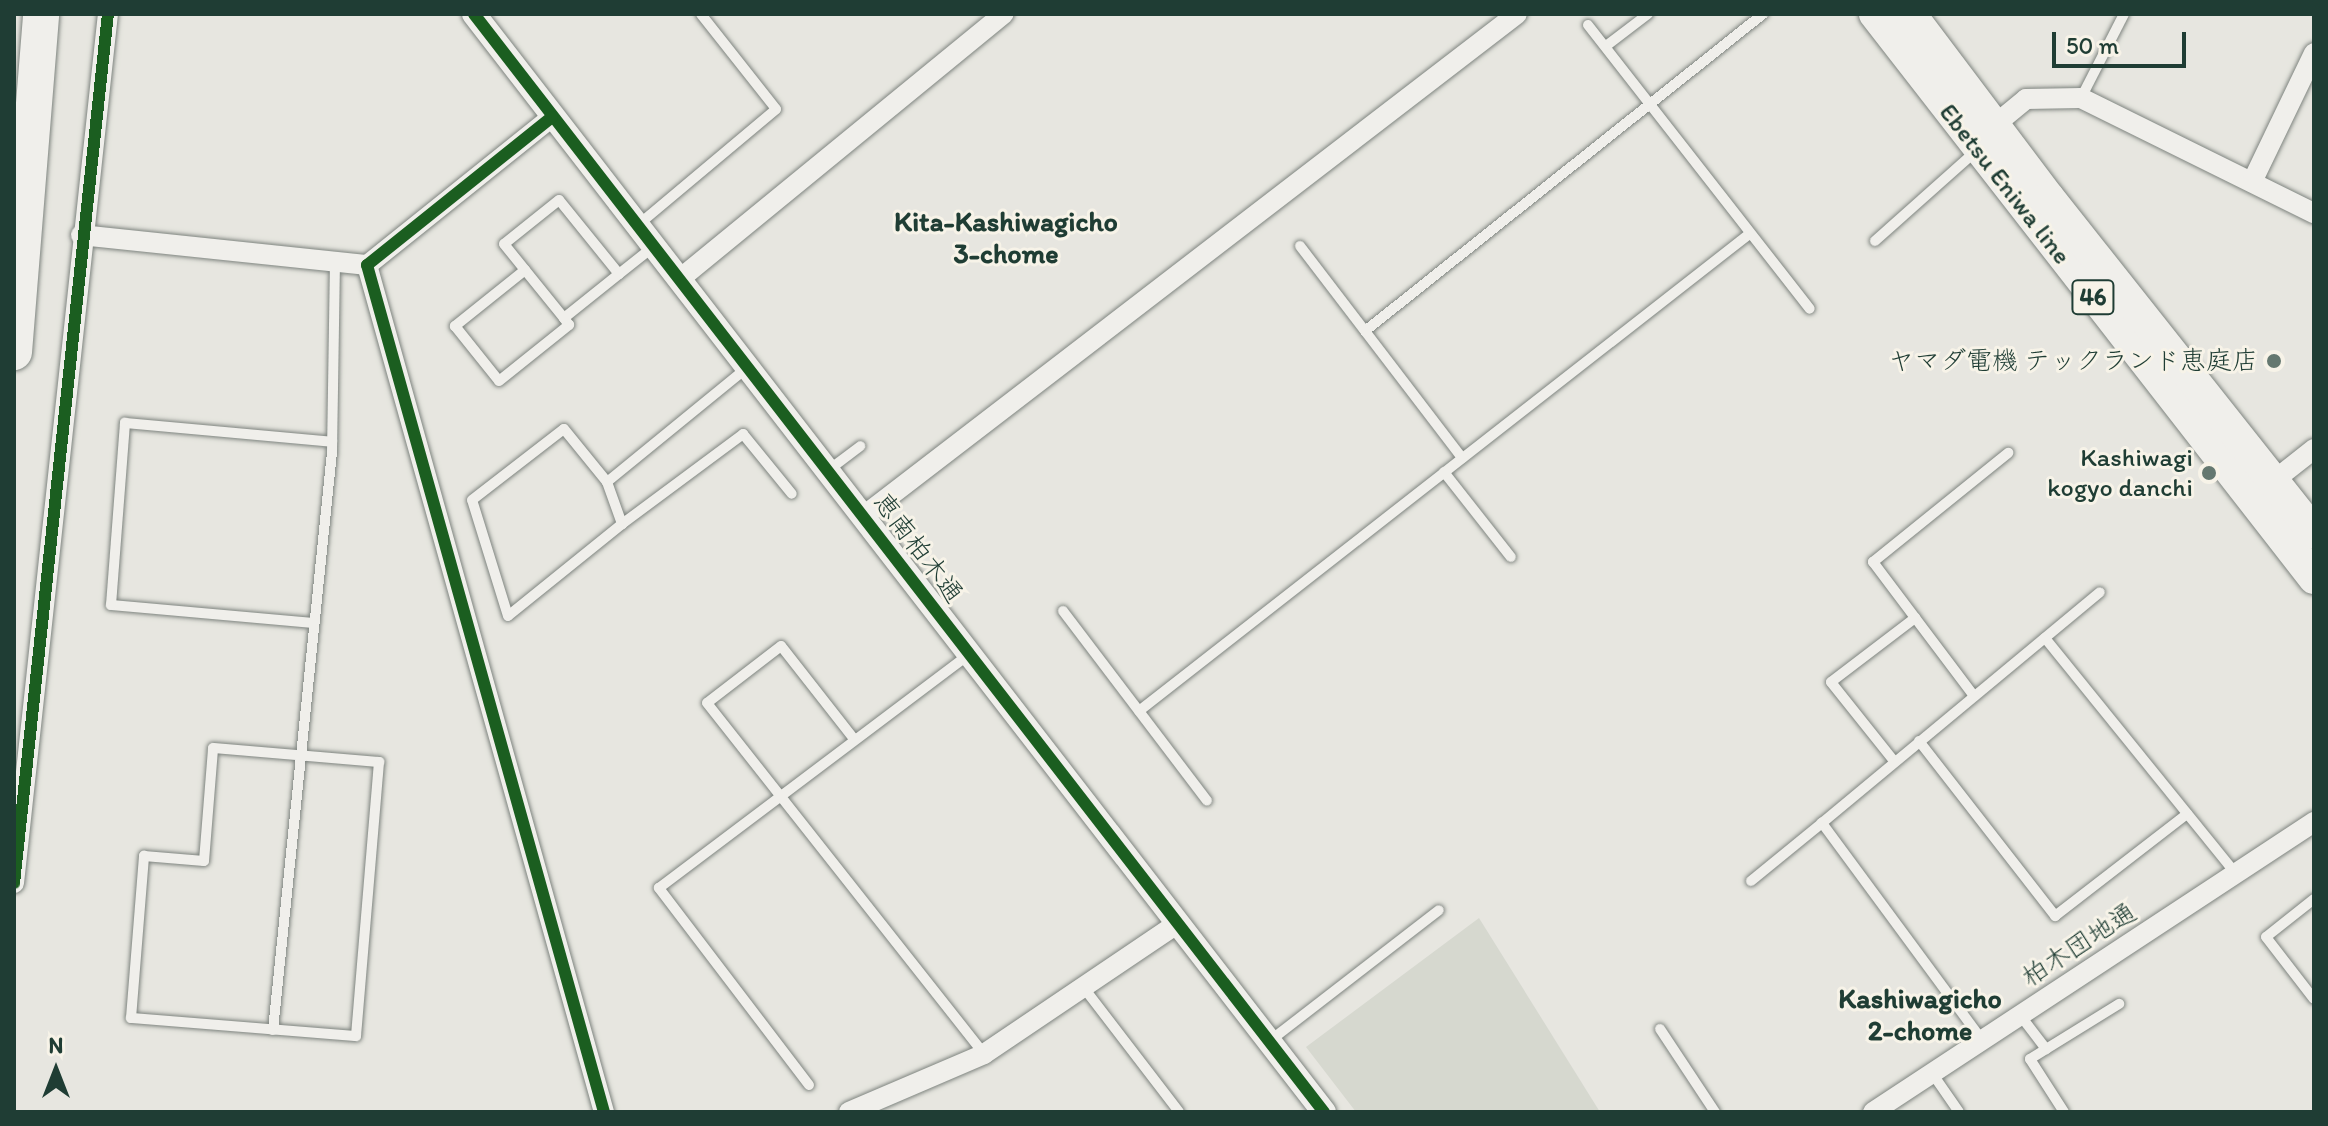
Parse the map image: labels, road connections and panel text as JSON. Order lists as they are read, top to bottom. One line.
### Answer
{"streets":{"main road":["Ebetsu Eniwa line","46"],"street":["恵南柏木通","柏木団地通"]},"districts":["Kita-Kashiwagicho 3-chome","Kashiwagicho 2-chome"],"places":["ヤマダ電機 テックランド恵庭店","Kashiwagi kogyo danchi"],"scale_bar":"50 m","north":"top"}
